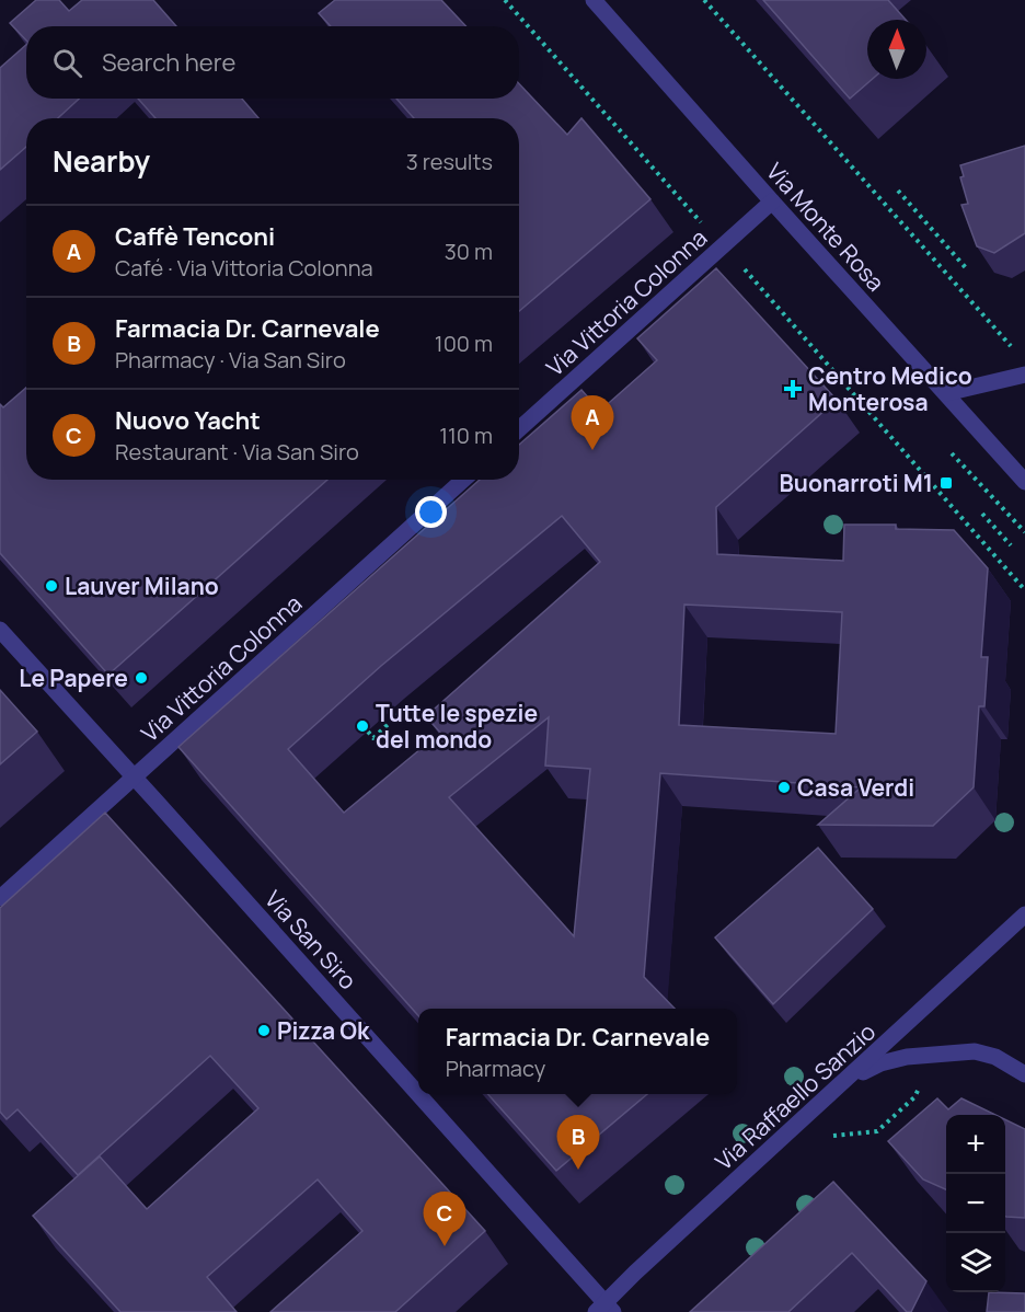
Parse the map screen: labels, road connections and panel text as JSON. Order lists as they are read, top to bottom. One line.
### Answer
{"streets":{"street":["Via Monte Rosa","Via Vittoria Colonna","Via San Siro","Via Raffaello Sanzio"]},"crossings":[["Via Monte Rosa","Via Vittoria Colonna"],["Via Vittoria Colonna","Via San Siro"],["Via San Siro","Via Raffaello Sanzio"]],"places":{"health":["Centro Medico Monterosa"],"transit":["Buonarroti M1"],"other":["Lauver Milano","Le Papere","Tutte le spezie del mondo","Casa Verdi","Pizza Ok"]},"north":"top","page":{"search":"Search here","heading":["Nearby","3 results"],"list":[{"mark":"A","name":"Caffè Tenconi","note":"Café · Via Vittoria Colonna","value":"30 m"},{"mark":"B","name":"Farmacia Dr. Carnevale","note":"Pharmacy · Via San Siro","value":"100 m"},{"mark":"C","name":"Nuovo Yacht","note":"Restaurant · Via San Siro","value":"110 m"}],"pins":["A","B","C"],"popup":["Farmacia Dr. Carnevale","Pharmacy"],"map_buttons":["+","−"]}}
